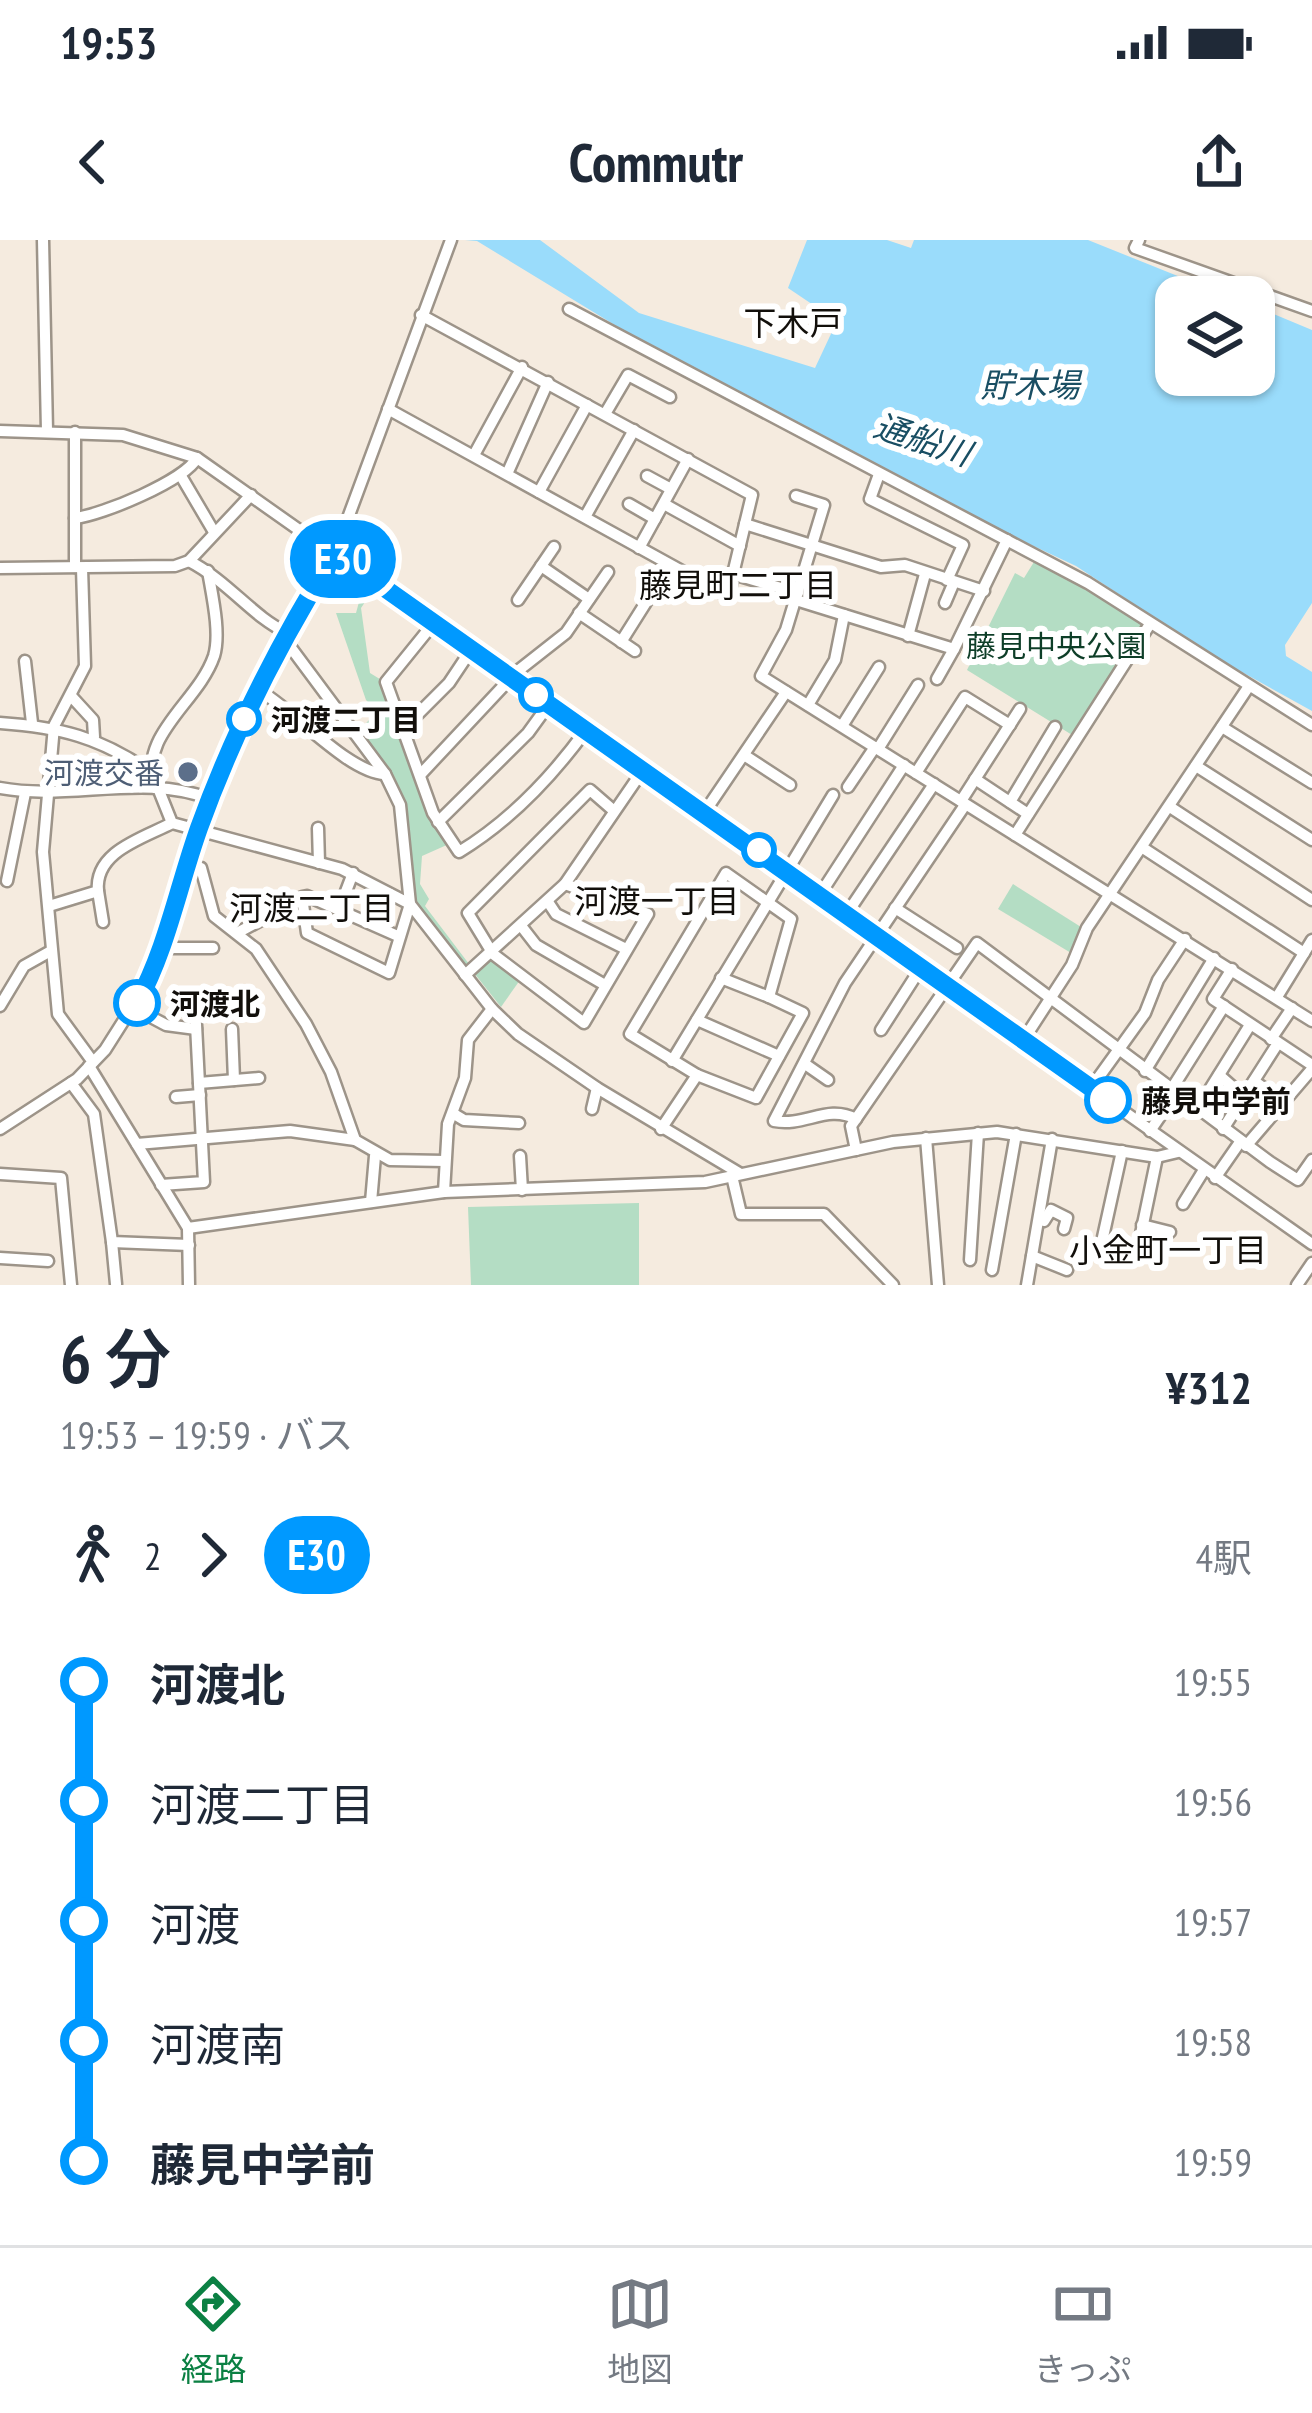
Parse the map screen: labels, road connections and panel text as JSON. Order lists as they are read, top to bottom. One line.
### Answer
{"districts":["下木戸","藤見町二丁目","河渡一丁目","河渡二丁目","小金町一丁目"],"water":["貯木場","通船川"],"parks":["藤見中央公園"],"places":["河渡二丁目","河渡交番","河渡北","藤見中学前"],"lines":["bus line E30"],"page":{"status":"19:53","header":"Commutr","on_map":"E30","heading":["6 分","19:53 – 19:59 · バス","¥312"],"legs":["2","E30","4駅"],"list":[{"name":"河渡北","value":"19:55"},{"name":"河渡二丁目","value":"19:56"},{"name":"河渡","value":"19:57"},{"name":"河渡南","value":"19:58"},{"name":"藤見中学前","value":"19:59"}],"tabs":["経路","地図","きっぷ"]}}
